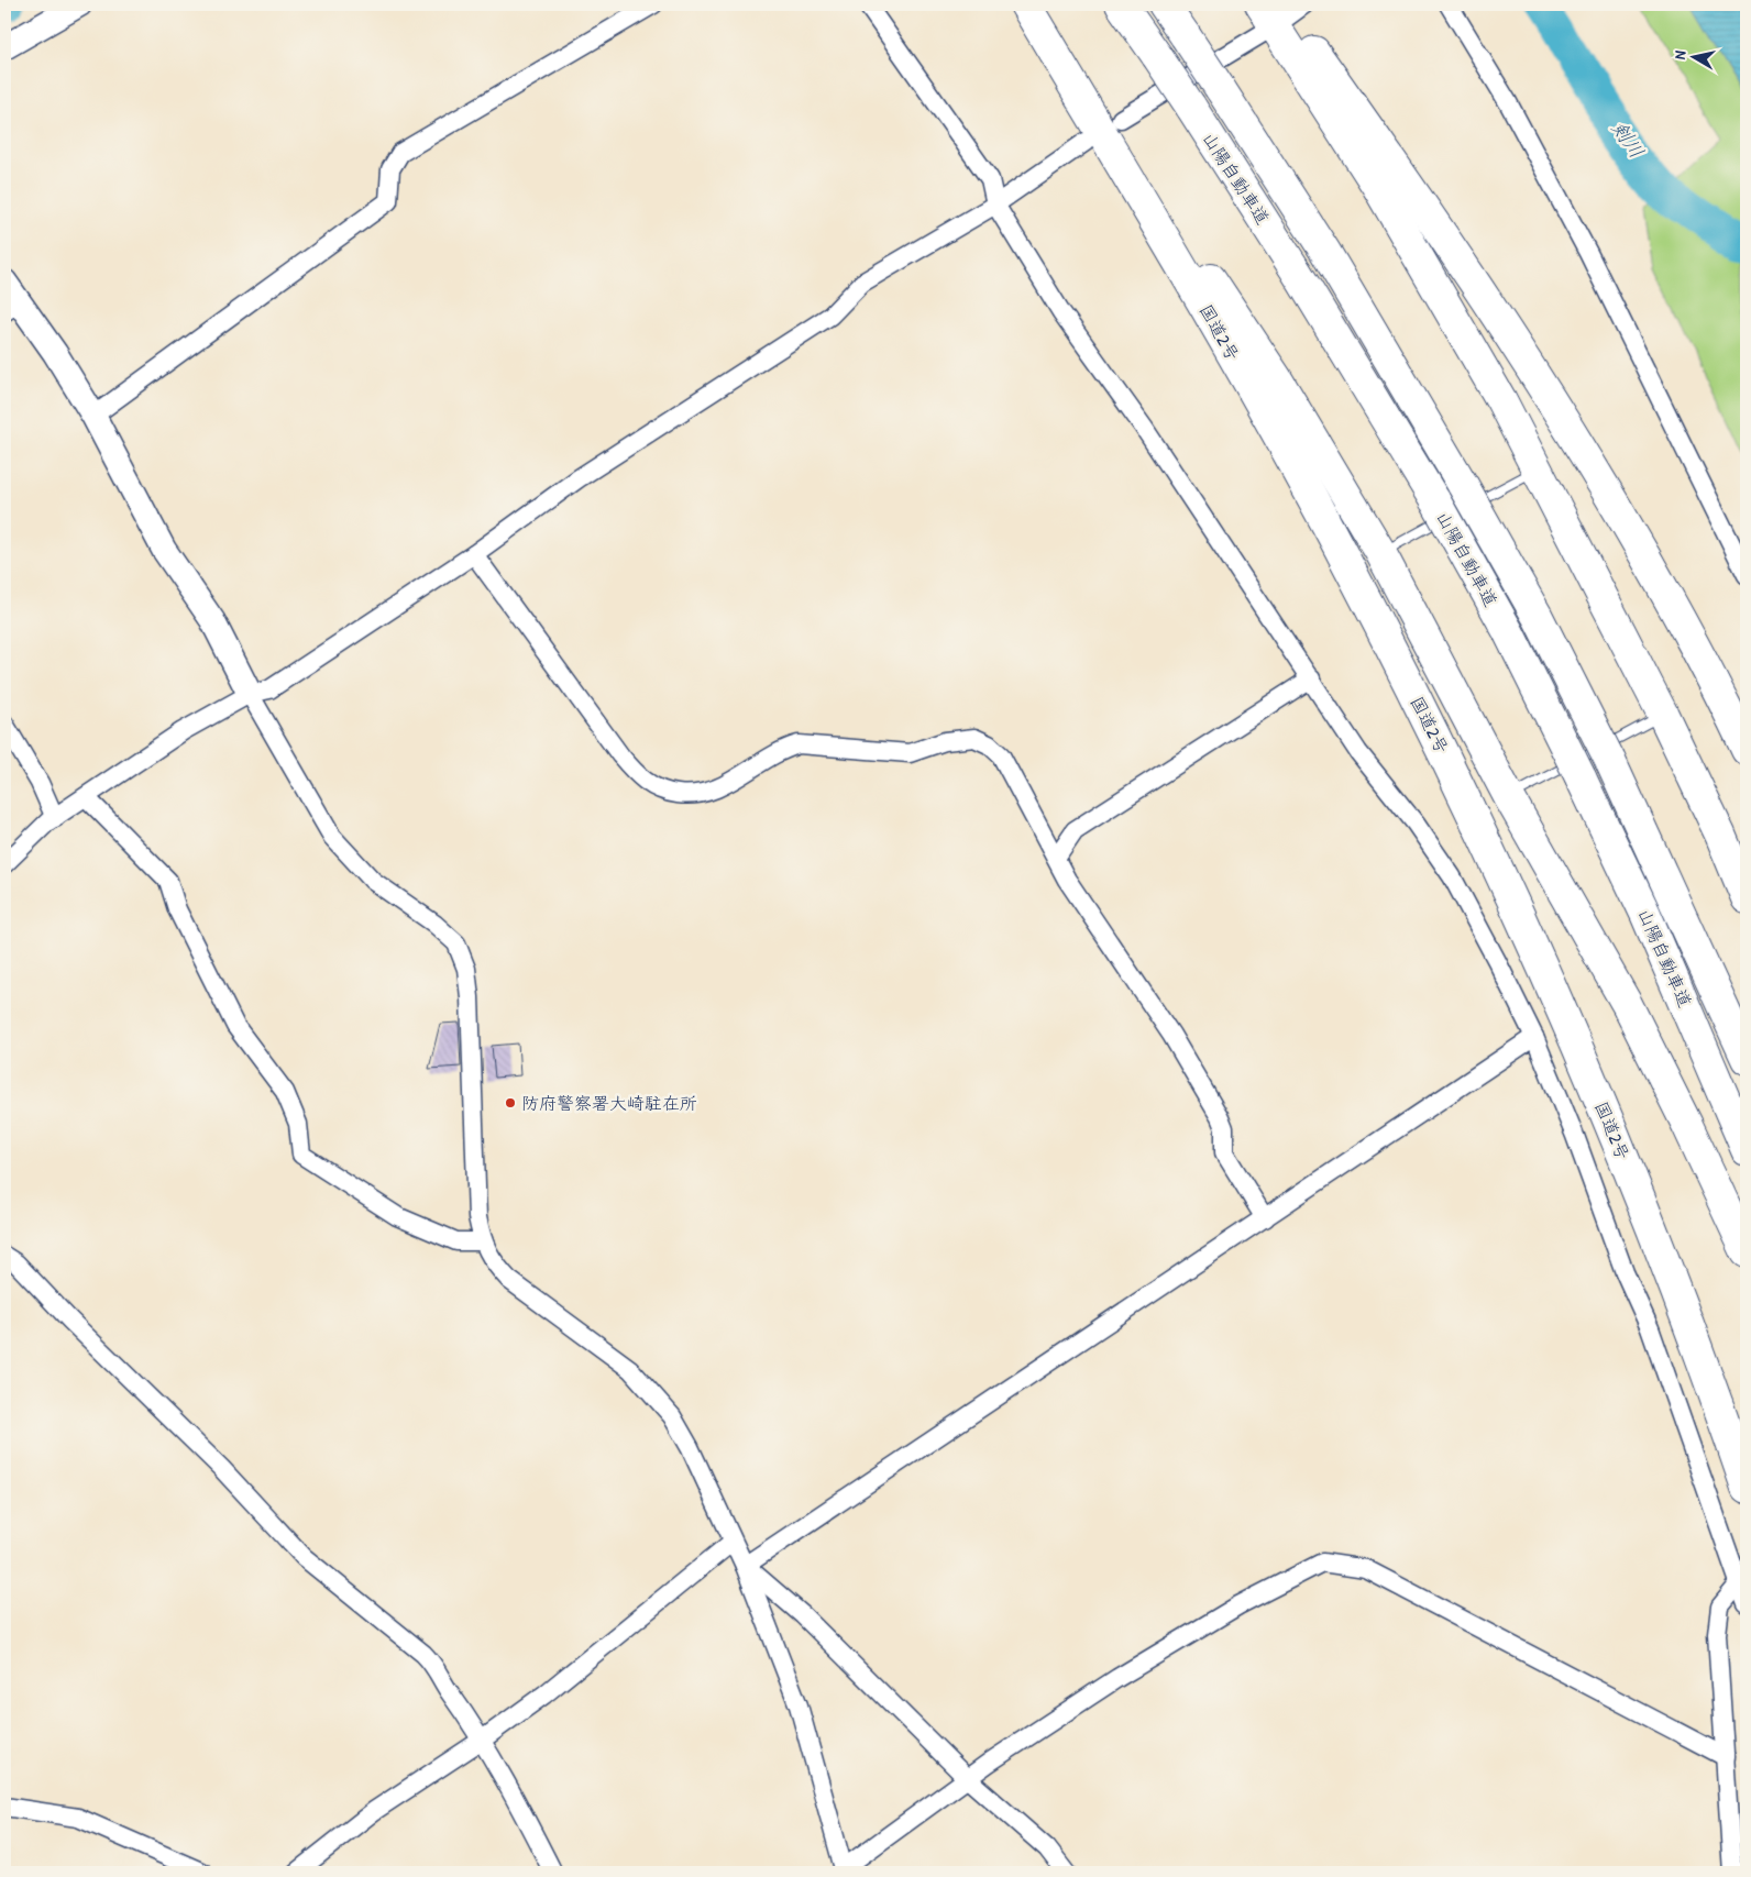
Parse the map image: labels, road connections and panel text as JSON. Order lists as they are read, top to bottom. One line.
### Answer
{"streets":{"highway":["山陽自動車道","国道2号"]},"water":["剣川"],"places":["防府警察署大崎駐在所"],"north":"left"}
